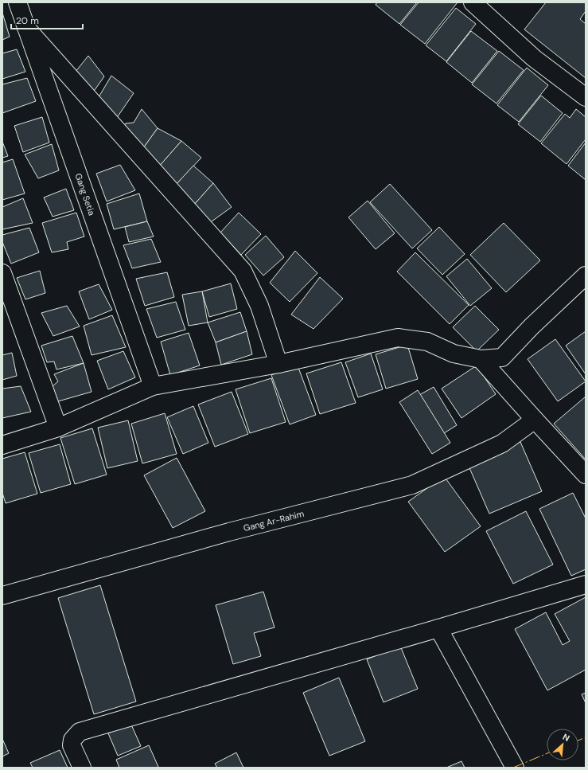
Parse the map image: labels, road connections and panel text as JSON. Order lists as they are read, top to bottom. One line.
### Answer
{"streets":{"street":["Gang Setia","Gang Ar-Rahim"]},"scale_bar":"20 m","north":"top right"}
